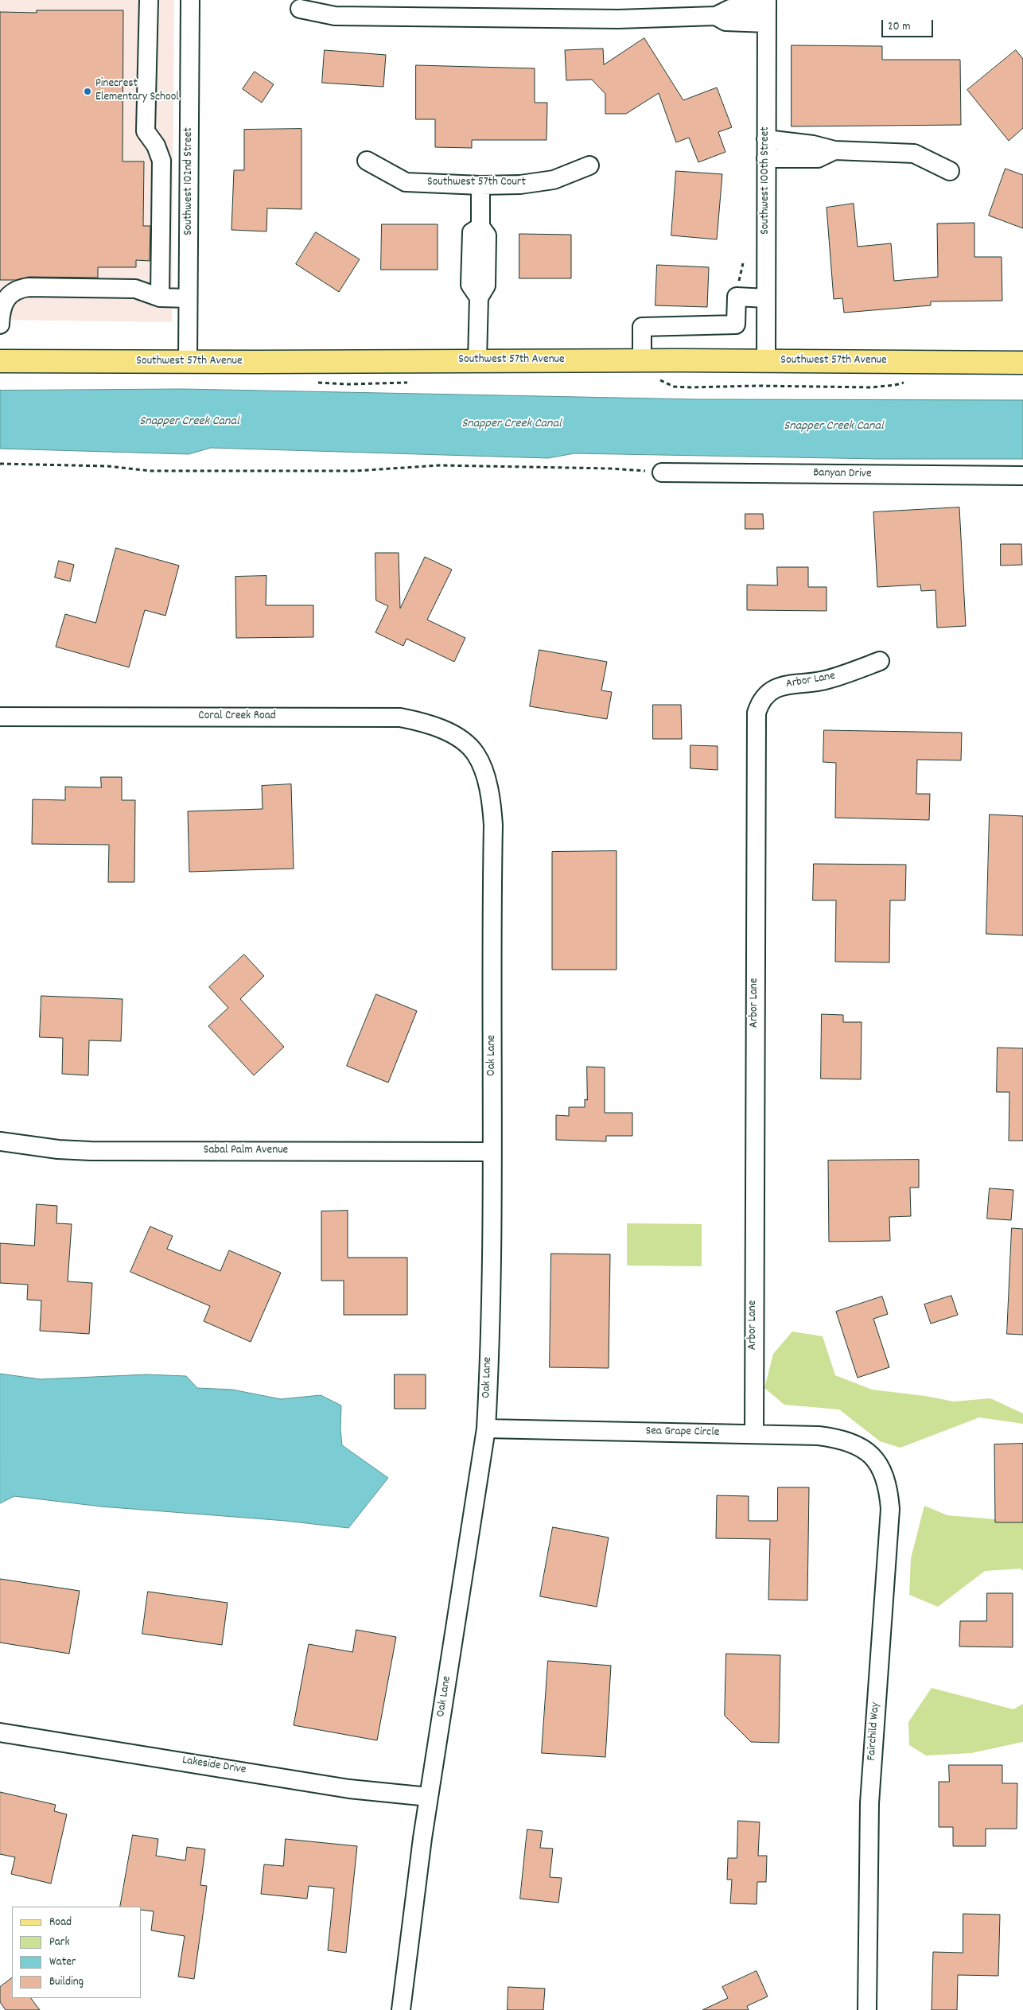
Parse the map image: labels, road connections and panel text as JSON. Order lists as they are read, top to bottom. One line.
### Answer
{"streets":{"main road":["Southwest 57th Avenue"],"street":["Southwest 100th Street","Southwest 102nd Street","Southwest 57th Court","Banyan Drive","Arbor Lane","Coral Creek Road","Oak Lane","Sabal Palm Avenue","Sea Grape Circle","Fairchild Way","Lakeside Drive"]},"crossings":[["Southwest 100th Street","Southwest 57th Avenue"],["Southwest 102nd Street","Southwest 57th Avenue"],["Arbor Lane","Sea Grape Circle"],["Coral Creek Road","Oak Lane"],["Oak Lane","Sabal Palm Avenue"],["Oak Lane","Sea Grape Circle"],["Oak Lane","Lakeside Drive"],["Sea Grape Circle","Fairchild Way"]],"water":["Snapper Creek Canal"],"places":["Pinecrest Elementary School"],"legend":["Road","Park","Water","Building"],"scale_bar":"20 m"}
